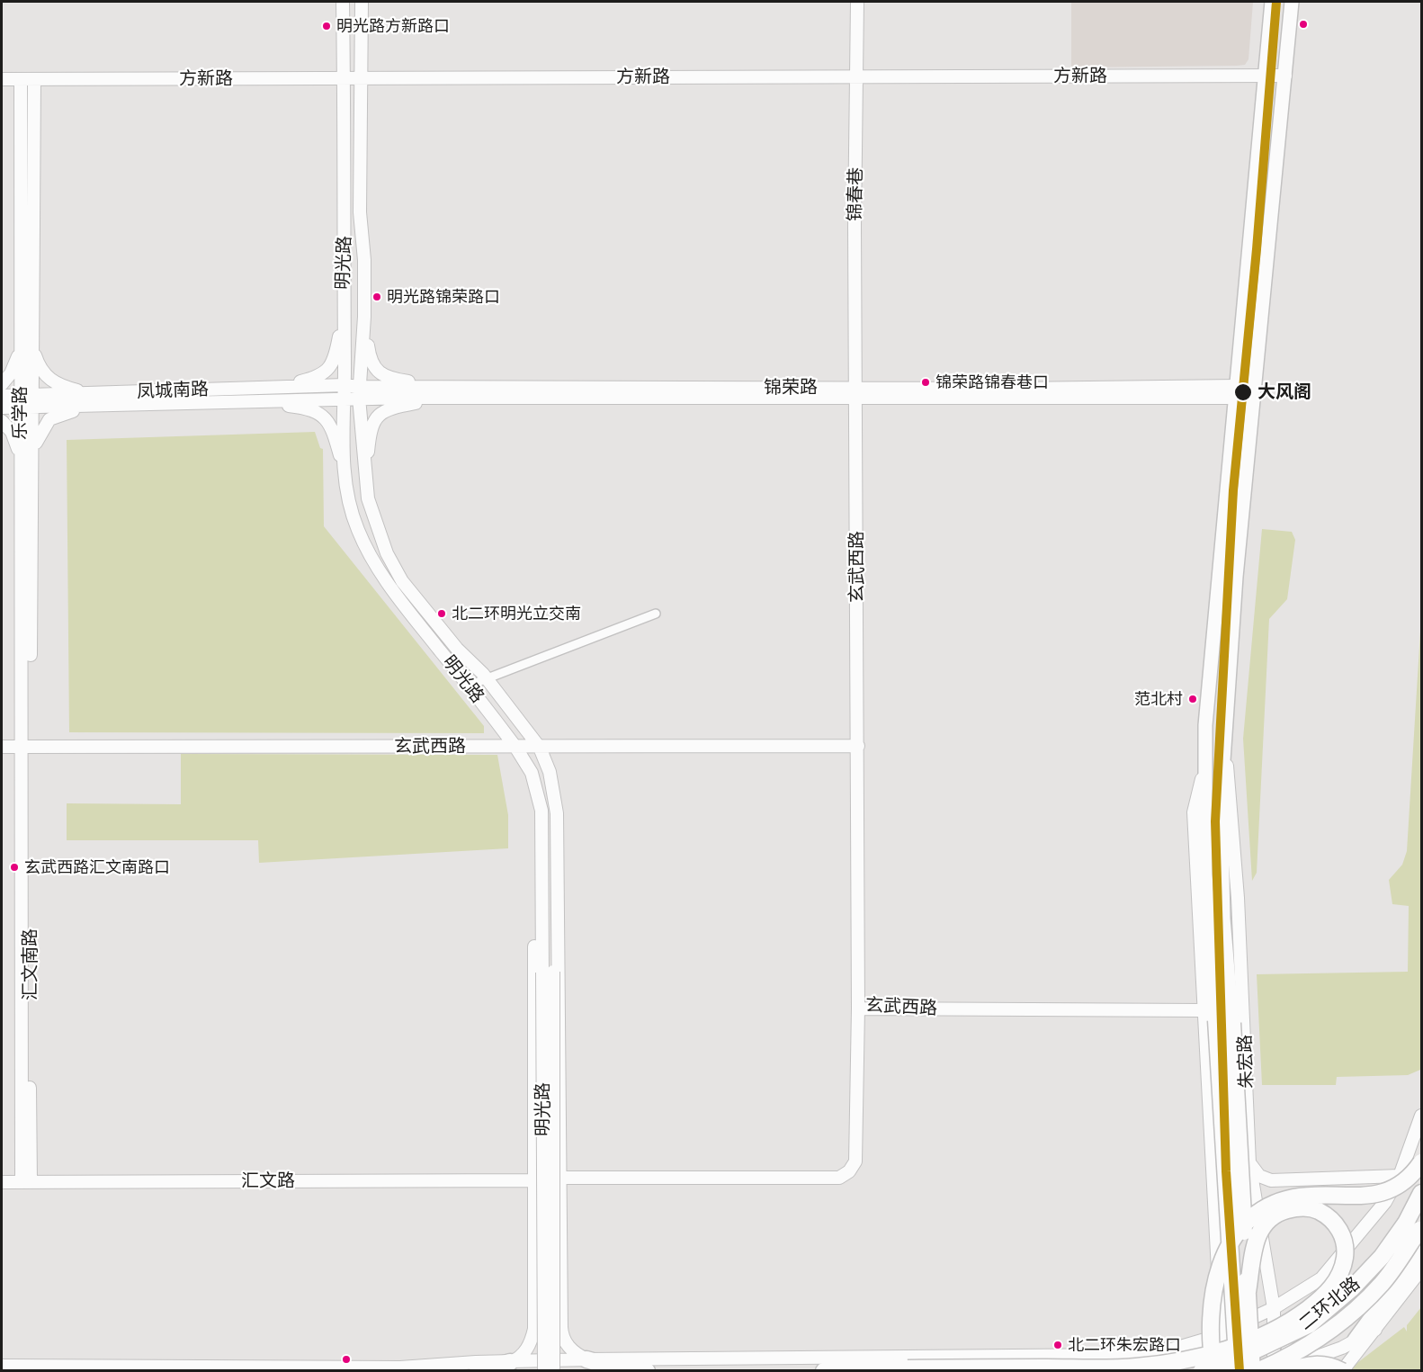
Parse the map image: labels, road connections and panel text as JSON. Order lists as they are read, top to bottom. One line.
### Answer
{"streets":{"highway":["二环北路"],"main road":["朱宏路"],"street":["方新路","锦春巷","明光路","锦荣路","凤城南路","乐学路","玄武西路","汇文南路","汇文路"]},"crossings":[["方新路","锦春巷"],["方新路","明光路"],["方新路","乐学路"],["方新路","朱宏路"],["锦春巷","锦荣路"],["锦春巷","玄武西路"],["明光路","锦荣路"],["明光路","凤城南路"],["明光路","玄武西路"],["锦荣路","凤城南路"],["锦荣路","玄武西路"],["锦荣路","朱宏路"],["凤城南路","乐学路"],["乐学路","玄武西路"],["乐学路","汇文南路"],["玄武西路","汇文南路"],["汇文南路","汇文路"]],"places":["明光路方新路口","明光路锦荣路口","锦荣路锦春巷口","大风阁","北二环明光立交南","范北村","玄武西路汇文南路口","北二环朱宏路口"]}
